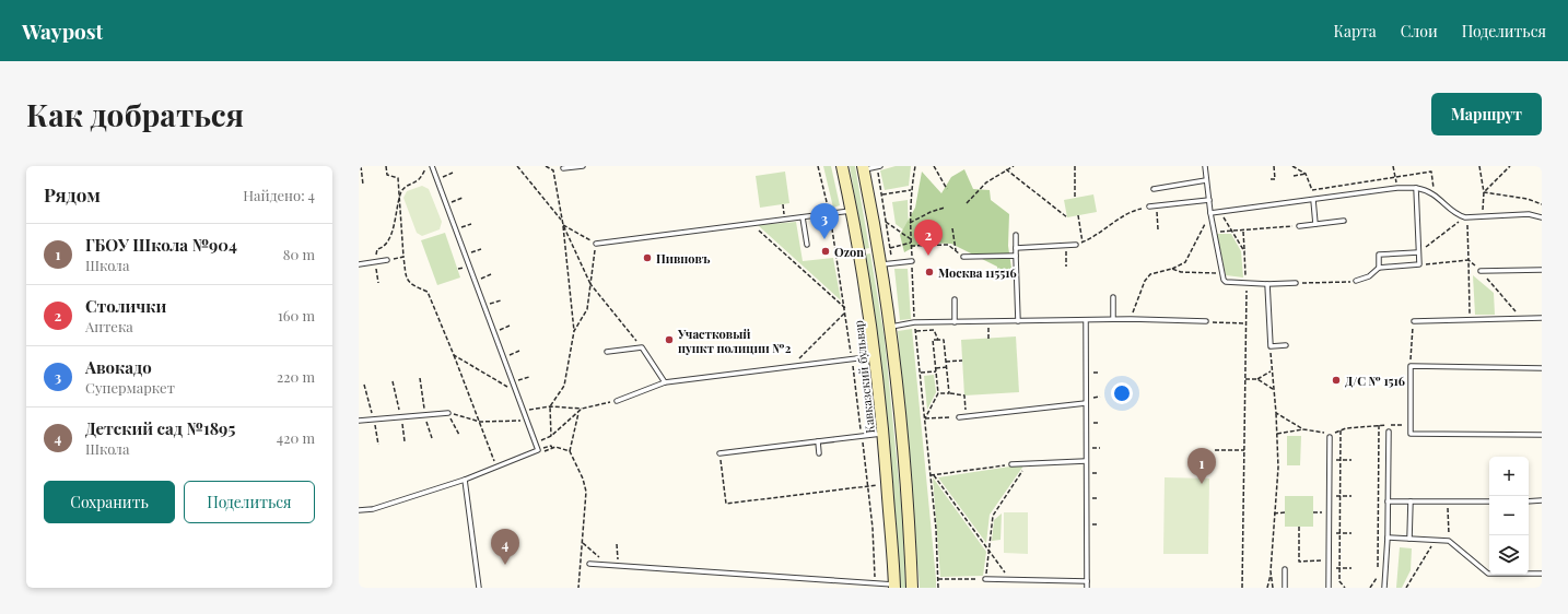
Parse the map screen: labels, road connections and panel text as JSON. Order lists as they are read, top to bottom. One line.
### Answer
{"streets":{"street":["Кавказский бульвар"]},"places":["Ozon","Пивновъ","Москва 115516","Участковый пункт полиции №2","Д/C № 1516"],"page":{"header":"Waypost","nav":["Карта","Слои","Поделиться"],"buttons":["Маршрут",["Сохранить","Поделиться"]],"title":"Как добраться","heading":["Рядом","Найдено: 4"],"pins":["3","2","1","4"],"list":[{"mark":"1","name":"ГБОУ Школа №904","note":"Школа","value":"80 m"},{"mark":"2","name":"Столички","note":"Аптека","value":"160 m"},{"mark":"3","name":"Авокадо","note":"Супермаркет","value":"220 m"},{"mark":"4","name":"Детский сад №1895","note":"Школа","value":"420 m"}],"map_buttons":["+","−"]}}
